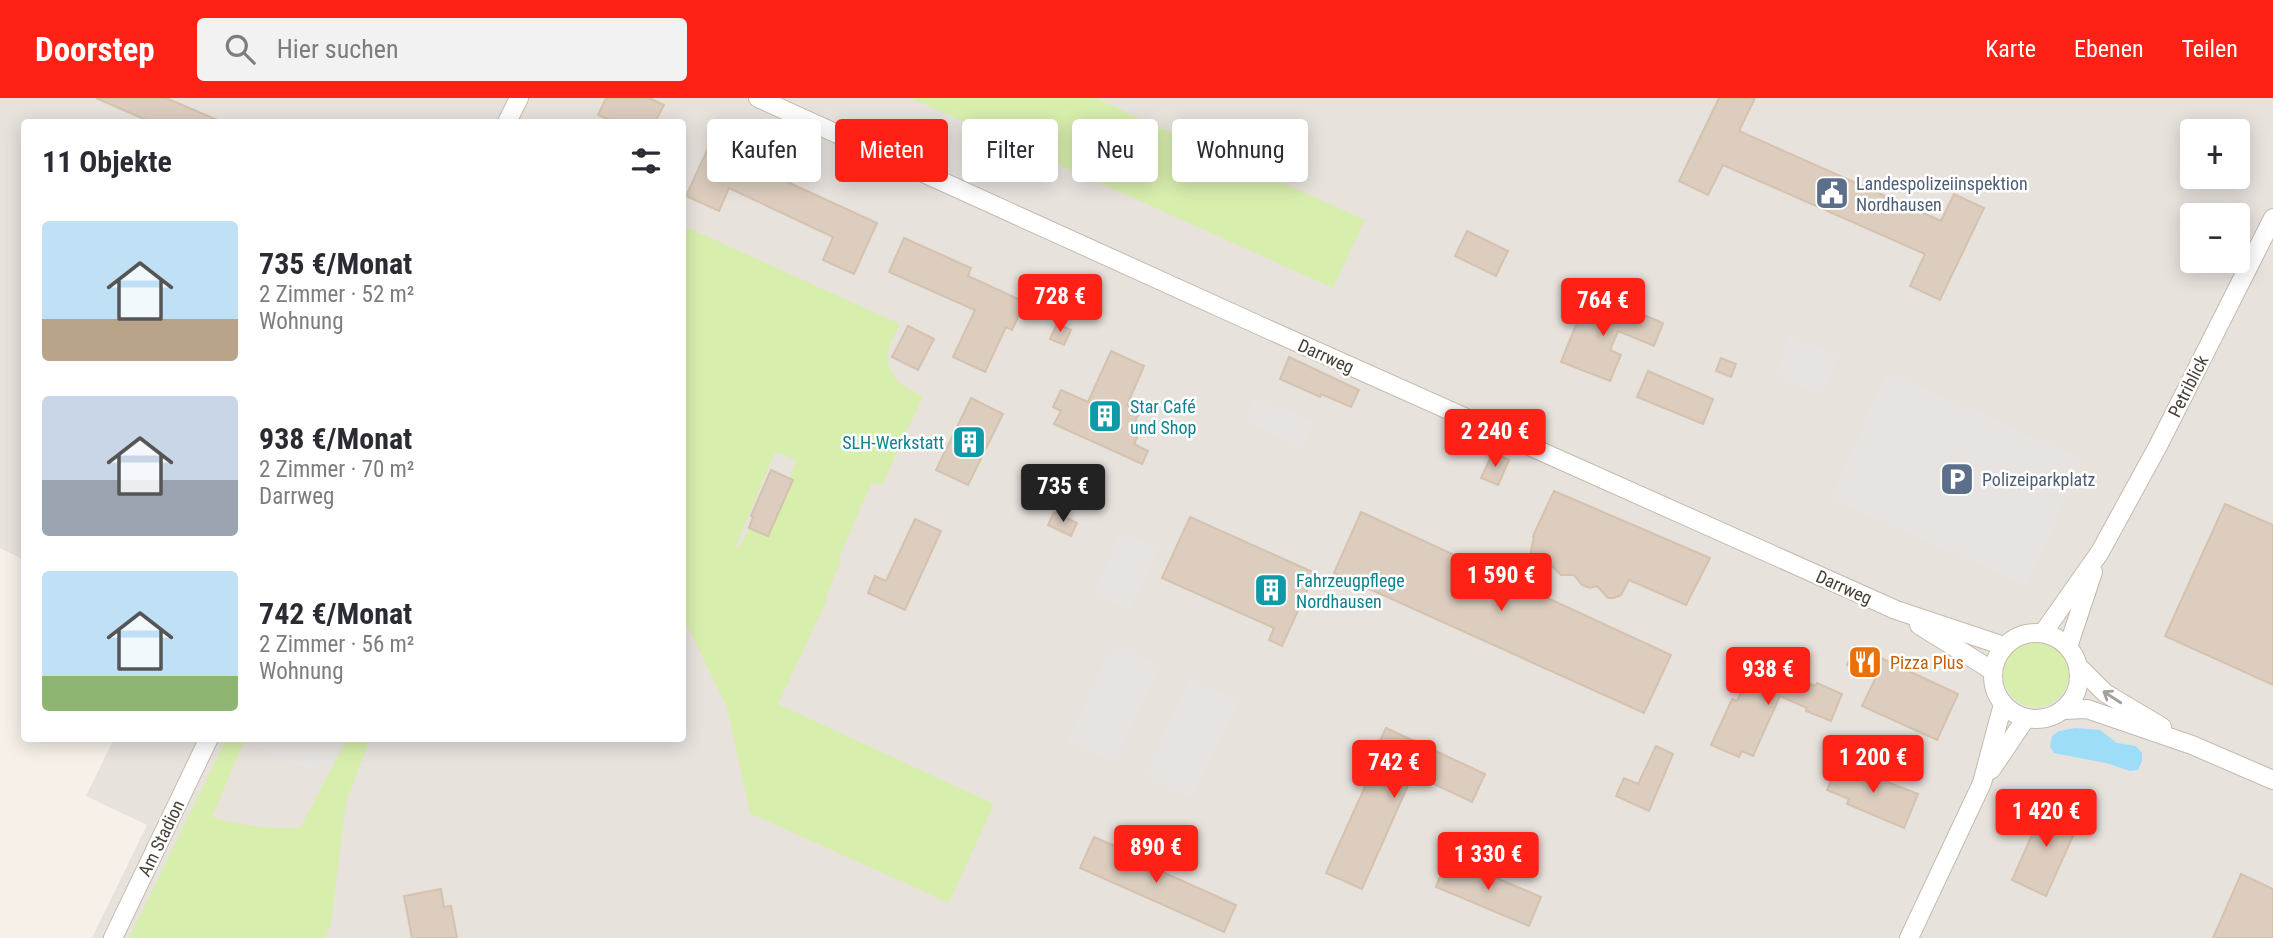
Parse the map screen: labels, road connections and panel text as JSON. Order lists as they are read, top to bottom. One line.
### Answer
{"streets":{"street":["Darrweg","Petriblick","Am Stadion"]},"crossings":[["Darrweg","Petriblick"]],"places":{"public building":["Landespolizeiinspektion Nordhausen"],"building":["Star Café und Shop","SLH-Werkstatt","Fahrzeugpflege Nordhausen"],"parking":["Polizeiparkplatz"],"restaurant":["Pizza Plus"]},"page":{"header":"Doorstep","search":"Hier suchen","nav":["Karte","Ebenen","Teilen"],"map_buttons":["+","−"],"chip":["Kaufen","Mieten","Filter","Neu","Wohnung"],"heading":"11 Objekte","list":[{"name":"735 €/Monat","note":"2 Zimmer · 52 m² · Wohnung"},{"name":"938 €/Monat","note":"2 Zimmer · 70 m² · Darrweg"},{"name":"742 €/Monat","note":"2 Zimmer · 56 m² · Wohnung"}],"price":["728 €","764 €","2 240 €","735 €","1 590 €","938 €","1 200 €","742 €","1 420 €","890 €","1 330 €"]}}
